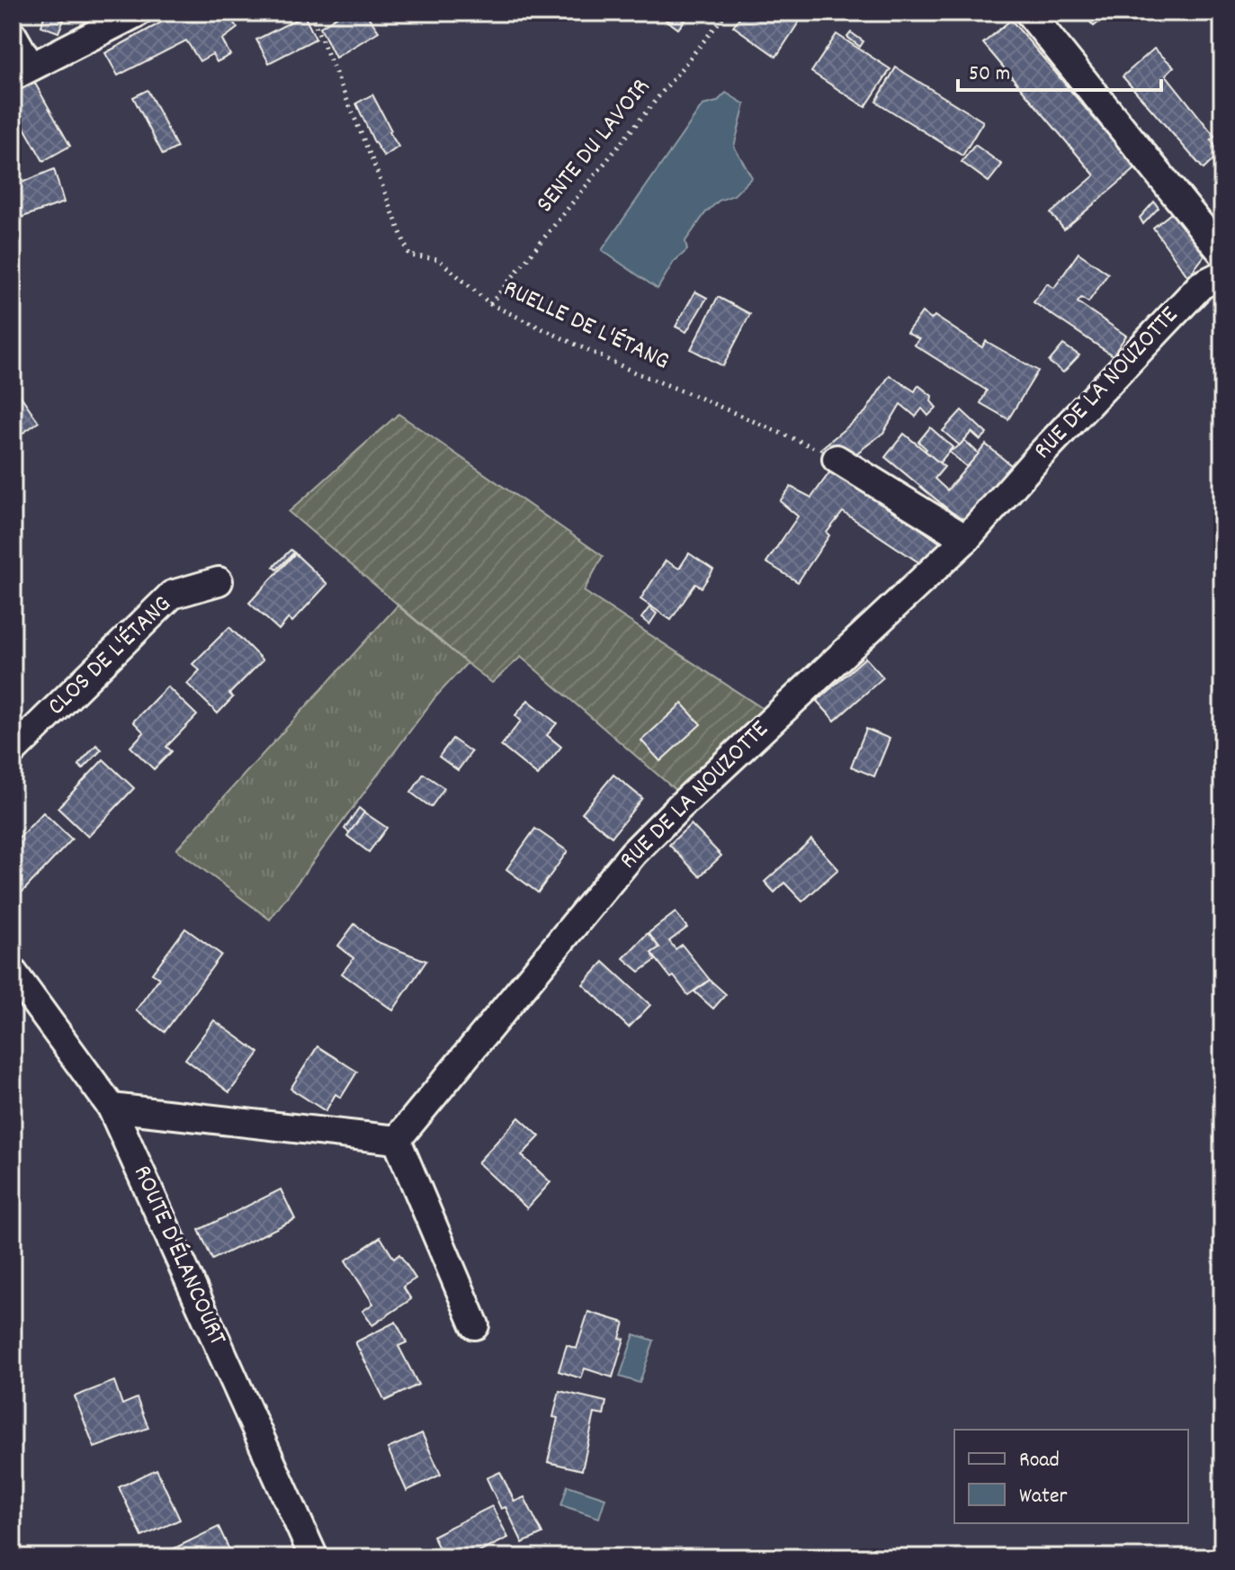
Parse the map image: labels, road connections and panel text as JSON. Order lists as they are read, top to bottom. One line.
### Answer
{"streets":{"street":["RUE DE LA NOUZOTTE","CLOS DE L'ÉTANG","ROUTE D'ÉLANCOURT"],"path":["SENTE DU LAVOIR","RUELLE DE L'ÉTANG"]},"crossings":[["SENTE DU LAVOIR","RUELLE DE L'ÉTANG"]],"legend":["Road","Water"],"scale_bar":"50 m"}
